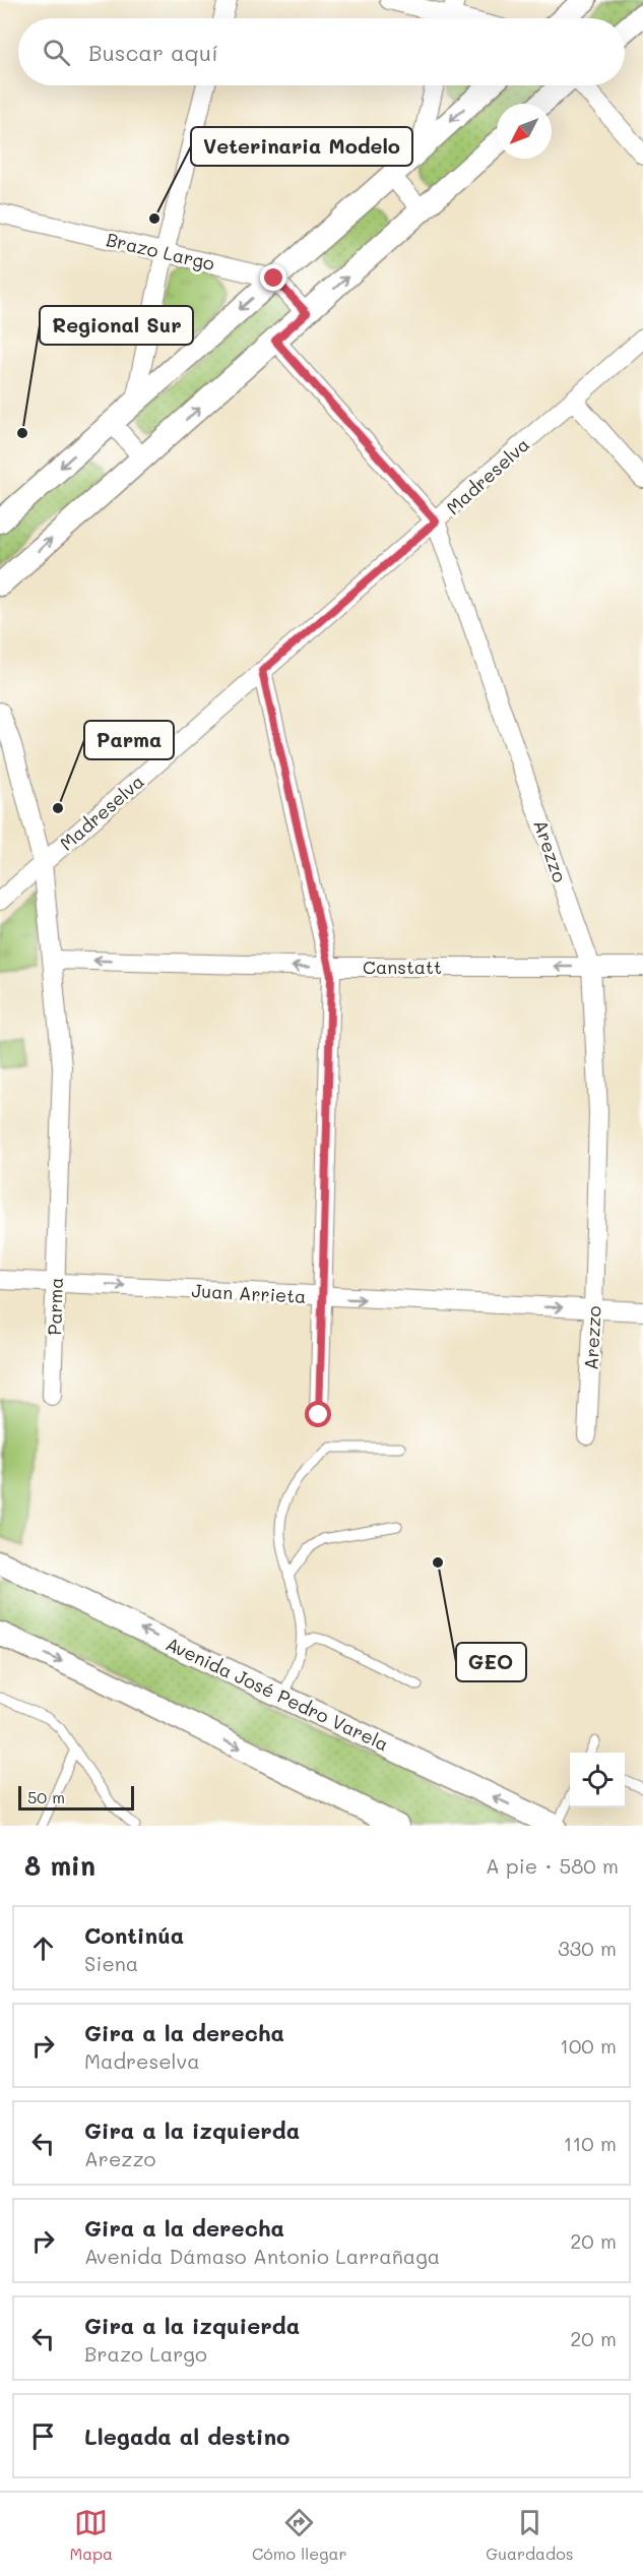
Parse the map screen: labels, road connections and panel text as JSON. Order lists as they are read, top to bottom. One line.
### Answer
{"streets":{"street":["Brazo Largo","Madreselva","Arezzo","Canstatt","Juan Arrieta","Parma","Avenida José Pedro Varela"]},"crossings":[["Madreselva","Arezzo"],["Madreselva","Parma"],["Arezzo","Canstatt"],["Arezzo","Juan Arrieta"],["Canstatt","Parma"],["Juan Arrieta","Parma"]],"one_way":["Canstatt","Juan Arrieta"],"places":["Veterinaria Modelo","Regional Sur","Parma","GEO"],"scale_bar":"50 m","north":"bottom left","page":{"search":"Buscar aquí","scale":"50 m","heading":["8 min","A pie · 580 m"],"list":[["Continúa","Siena","330 m"],["Gira a la derecha","Madreselva","100 m"],["Gira a la izquierda","Arezzo","110 m"],["Gira a la derecha","Avenida Dámaso Antonio Larrañaga","20 m"],["Gira a la izquierda","Brazo Largo","20 m"],"Llegada al destino"],"nav":["Mapa","Cómo llegar","Guardados"]}}
